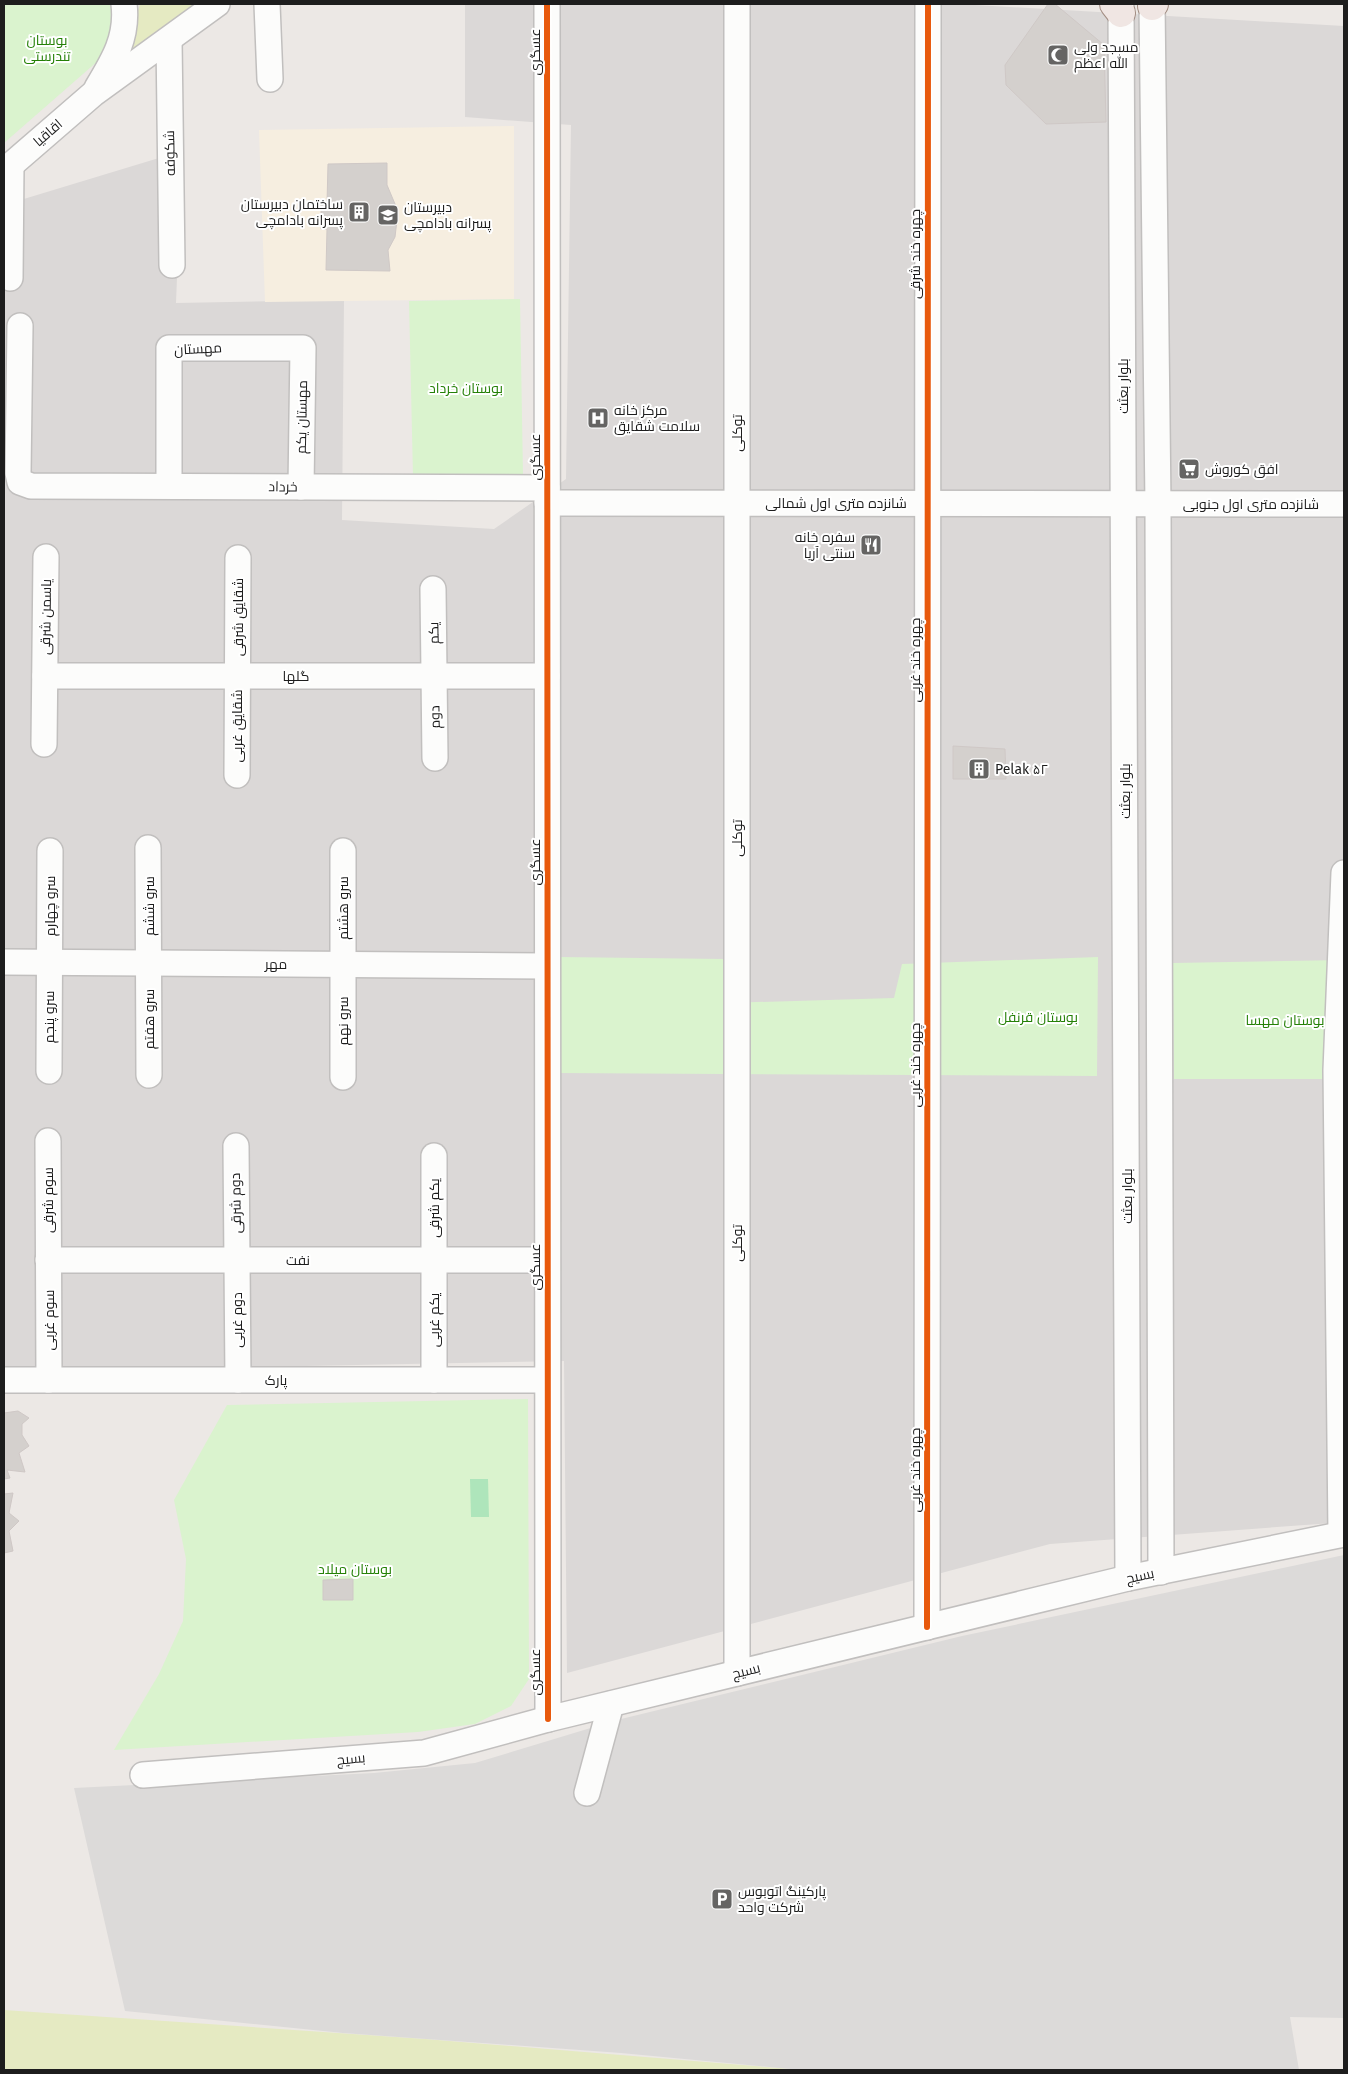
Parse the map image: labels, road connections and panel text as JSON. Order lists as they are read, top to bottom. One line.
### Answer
{"streets":{"street":["عسگری","اقاقیا","شکوفه","چهره خند شرقی","مهستان","بلوار بعثت","مهستان یکم","توکلی","خرداد","شانزده متری اول شمالی","شانزده متری اول جنوبی","یاسمن شرقی","شقایق شرقی","یکم","چهره خند غربی","گلها","دوم","شقایق غربی","سرو چهارم","سرو ششم","سرو هشتم","مهر","سرو پنجم","سرو هفتم","سرو نهم","سوم شرقی","دوم شرقی","یکم شرقی","نفت","سوم غربی","دوم غربی","یکم غربی","پارک","بسیج"]},"crossings":[["عسگری","خرداد"],["عسگری","شانزده متری اول شمالی"],["عسگری","گلها"],["عسگری","مهر"],["عسگری","نفت"],["عسگری","پارک"],["عسگری","بسیج"],["چهره خند شرقی","شانزده متری اول شمالی"],["چهره خند شرقی","چهره خند غربی"],["مهستان","مهستان یکم"],["مهستان","خرداد"],["بلوار بعثت","شانزده متری اول شمالی"],["بلوار بعثت","شانزده متری اول جنوبی"],["بلوار بعثت","بسیج"],["مهستان یکم","خرداد"],["توکلی","شانزده متری اول شمالی"],["توکلی","بسیج"],["خرداد","شانزده متری اول شمالی"],["شانزده متری اول شمالی","شانزده متری اول جنوبی"],["شانزده متری اول شمالی","چهره خند غربی"],["یاسمن شرقی","گلها"],["شقایق شرقی","گلها"],["شقایق شرقی","شقایق غربی"],["یکم","گلها"],["یکم","دوم"],["چهره خند غربی","بسیج"],["گلها","دوم"],["گلها","شقایق غربی"],["سرو چهارم","مهر"],["سرو چهارم","سرو پنجم"],["سرو ششم","مهر"],["سرو ششم","سرو هفتم"],["سرو هشتم","مهر"],["سرو هشتم","سرو نهم"],["مهر","سرو پنجم"],["مهر","سرو هفتم"],["مهر","سرو نهم"],["سوم شرقی","نفت"],["سوم شرقی","سوم غربی"],["دوم شرقی","نفت"],["دوم شرقی","دوم غربی"],["یکم شرقی","نفت"],["یکم شرقی","یکم غربی"],["نفت","سوم غربی"],["نفت","دوم غربی"],["نفت","یکم غربی"],["سوم غربی","پارک"],["دوم غربی","پارک"],["یکم غربی","پارک"]],"parks":["بوستان تندرستی","بوستان خرداد","بوستان قرنفل","بوستان مهسا","بوستان میلاد"],"places":{"mosque":["مسجد ولی الله اعظم"],"building":["ساختمان دبیرستان پسرانه بادامچی","Pelak ۵۲"],"school or university":["دبیرستان پسرانه بادامچی"],"hospital":["مرکز خانه سلامت شقایق"],"supermarket":["افق کوروش"],"restaurant":["سفره خانه سنتی آریا"],"parking":["پارکینگ اتوبوس شرکت واحد"]}}
